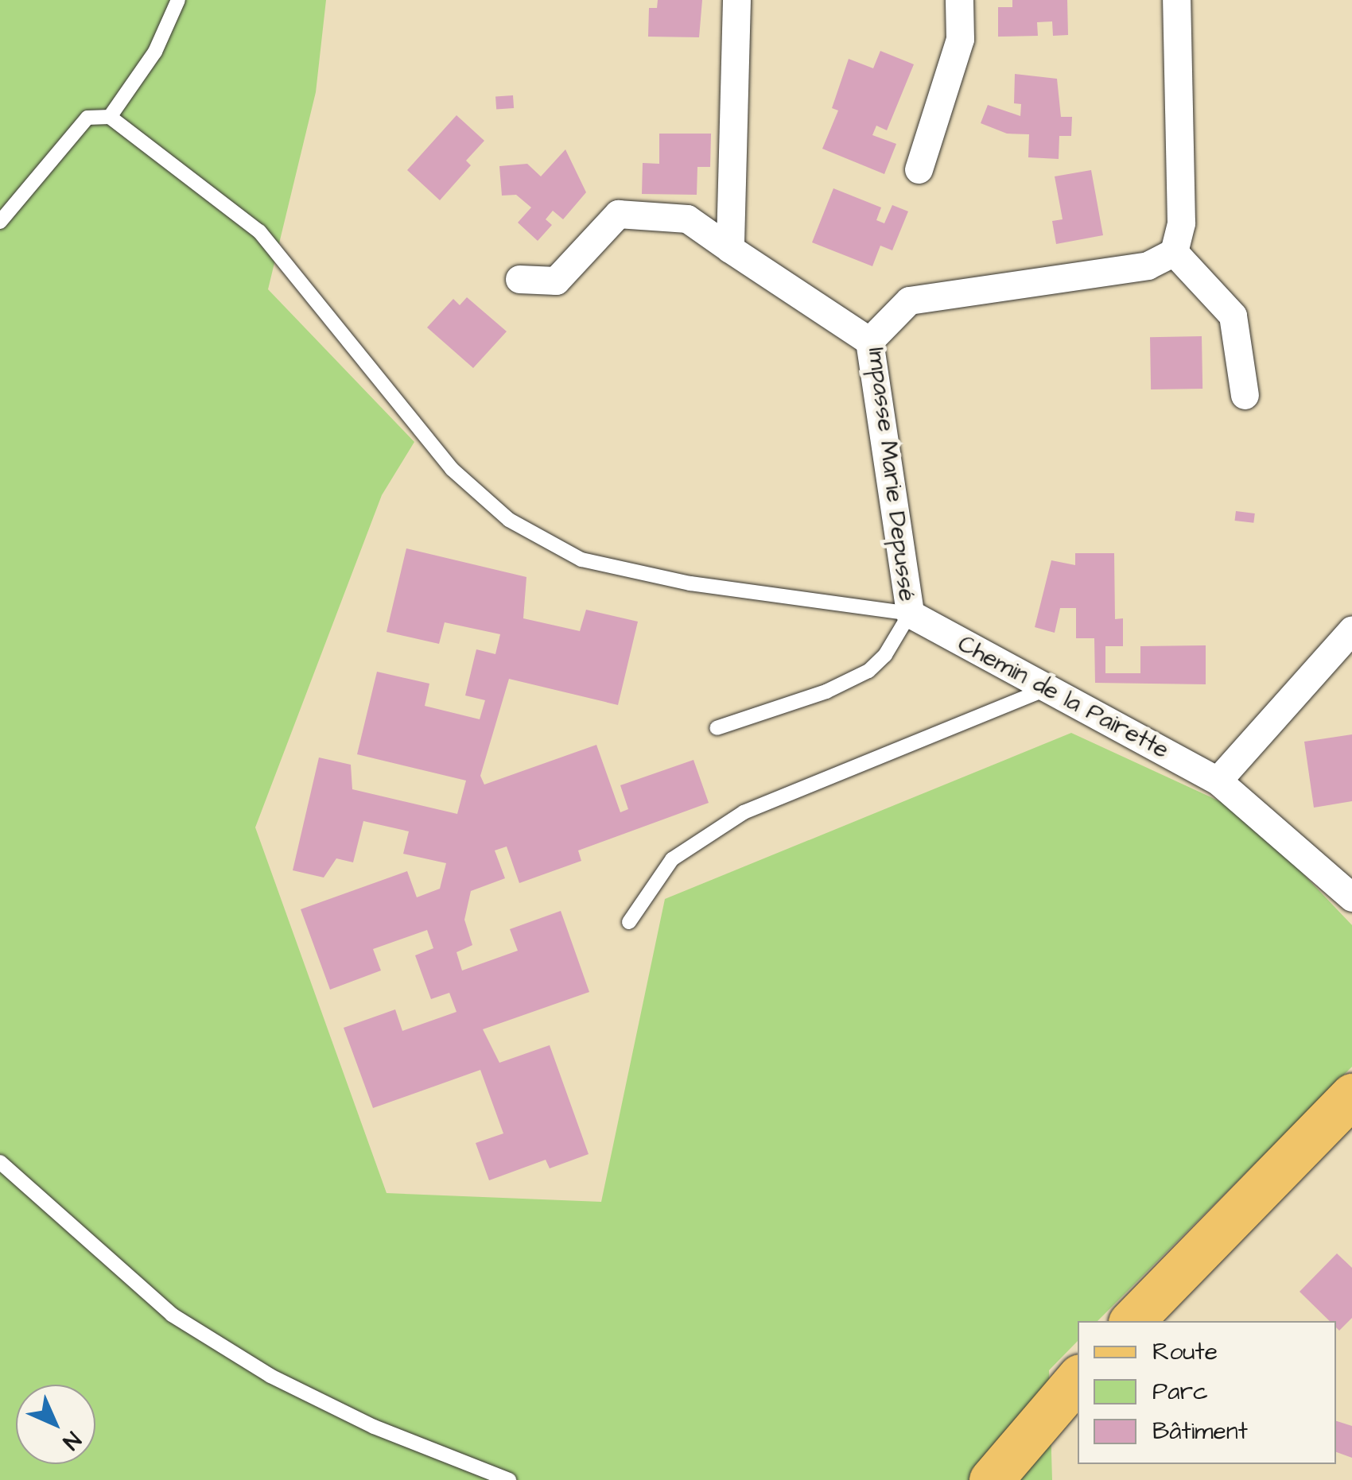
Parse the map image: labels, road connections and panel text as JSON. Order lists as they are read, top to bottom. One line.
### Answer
{"streets":{"street":["Impasse Marie Depussé","Chemin de la Pairette"]},"crossings":[["Impasse Marie Depussé","Chemin de la Pairette"]],"legend":["Route","Parc","Bâtiment"],"north":"bottom right"}
